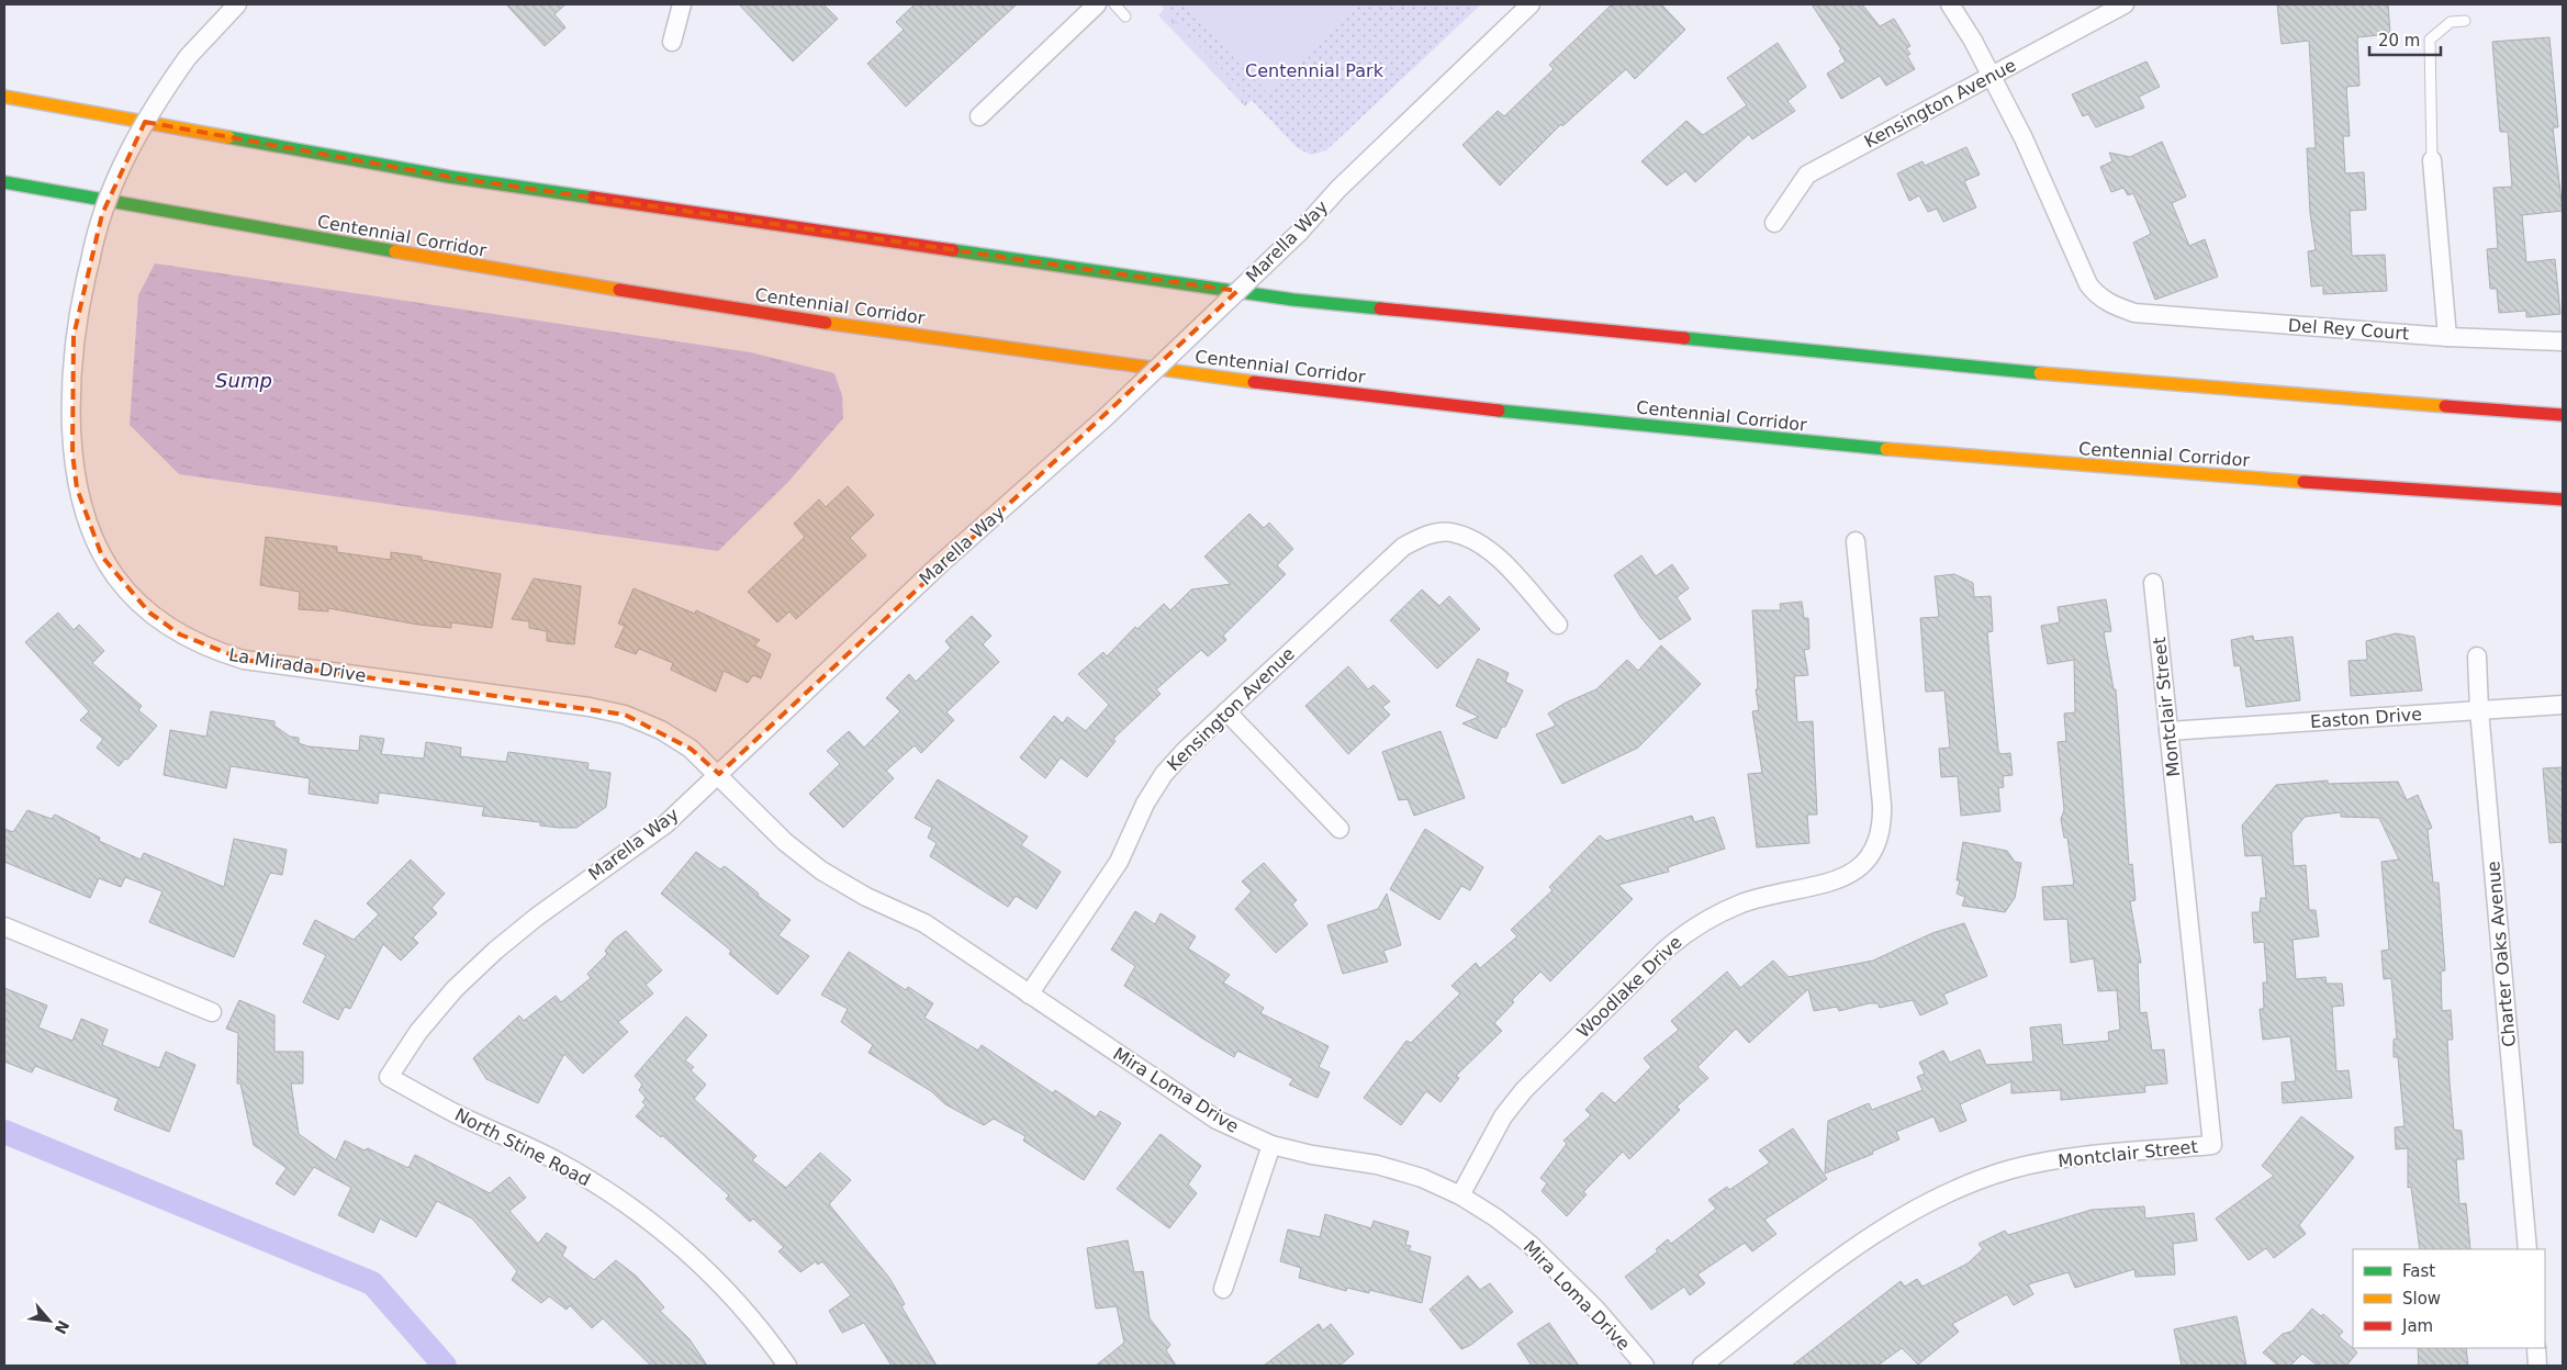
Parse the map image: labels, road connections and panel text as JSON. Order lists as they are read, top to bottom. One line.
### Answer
{"streets":{"highway":["Centennial Corridor"],"street":["Kensington Avenue","Marella Way","Del Rey Court","La Mirada Drive","Montclair Street","Easton Drive","Charter Oaks Avenue","Woodlake Drive","Mira Loma Drive","North Stine Road"]},"crossings":[["Kensington Avenue","Del Rey Court"],["Kensington Avenue","Mira Loma Drive"],["Marella Way","La Mirada Drive"],["Marella Way","Mira Loma Drive"],["Marella Way","North Stine Road"],["La Mirada Drive","Mira Loma Drive"],["Montclair Street","Easton Drive"],["Easton Drive","Charter Oaks Avenue"],["Woodlake Drive","Mira Loma Drive"]],"water":["Sump"],"parks":["Centennial Park"],"legend":["Fast","Slow","Jam"],"scale_bar":"20 m","north":"bottom right"}
